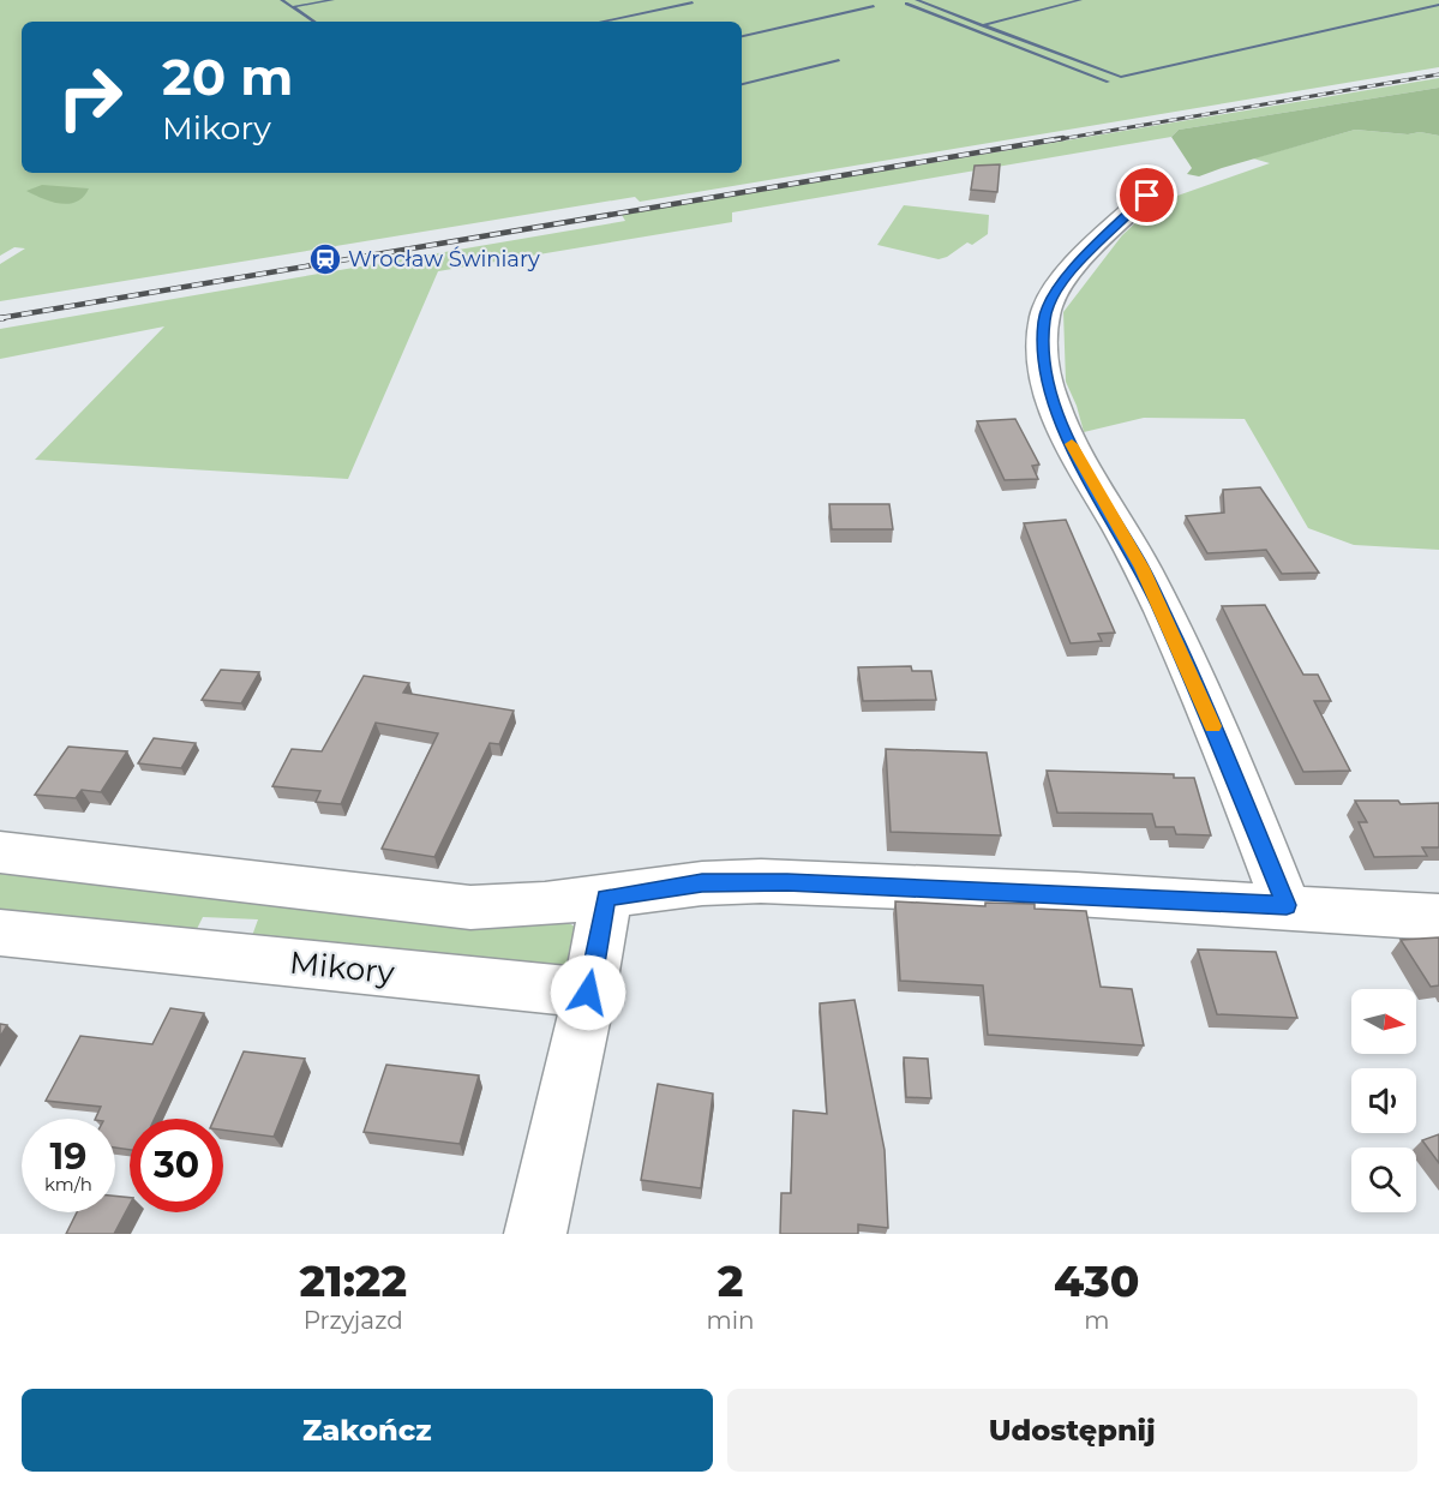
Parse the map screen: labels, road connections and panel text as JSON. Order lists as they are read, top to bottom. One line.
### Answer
{"streets":{"street":["Mikory"]},"places":{"station":["Wrocław Świniary"]},"north":"right","page":{"turn":["20 m","Mikory"],"speed":"19 km/h","limit":"30","eta":["21:22","Przyjazd","2","min","430","m"],"buttons":["Zakończ","Udostępnij"]}}
